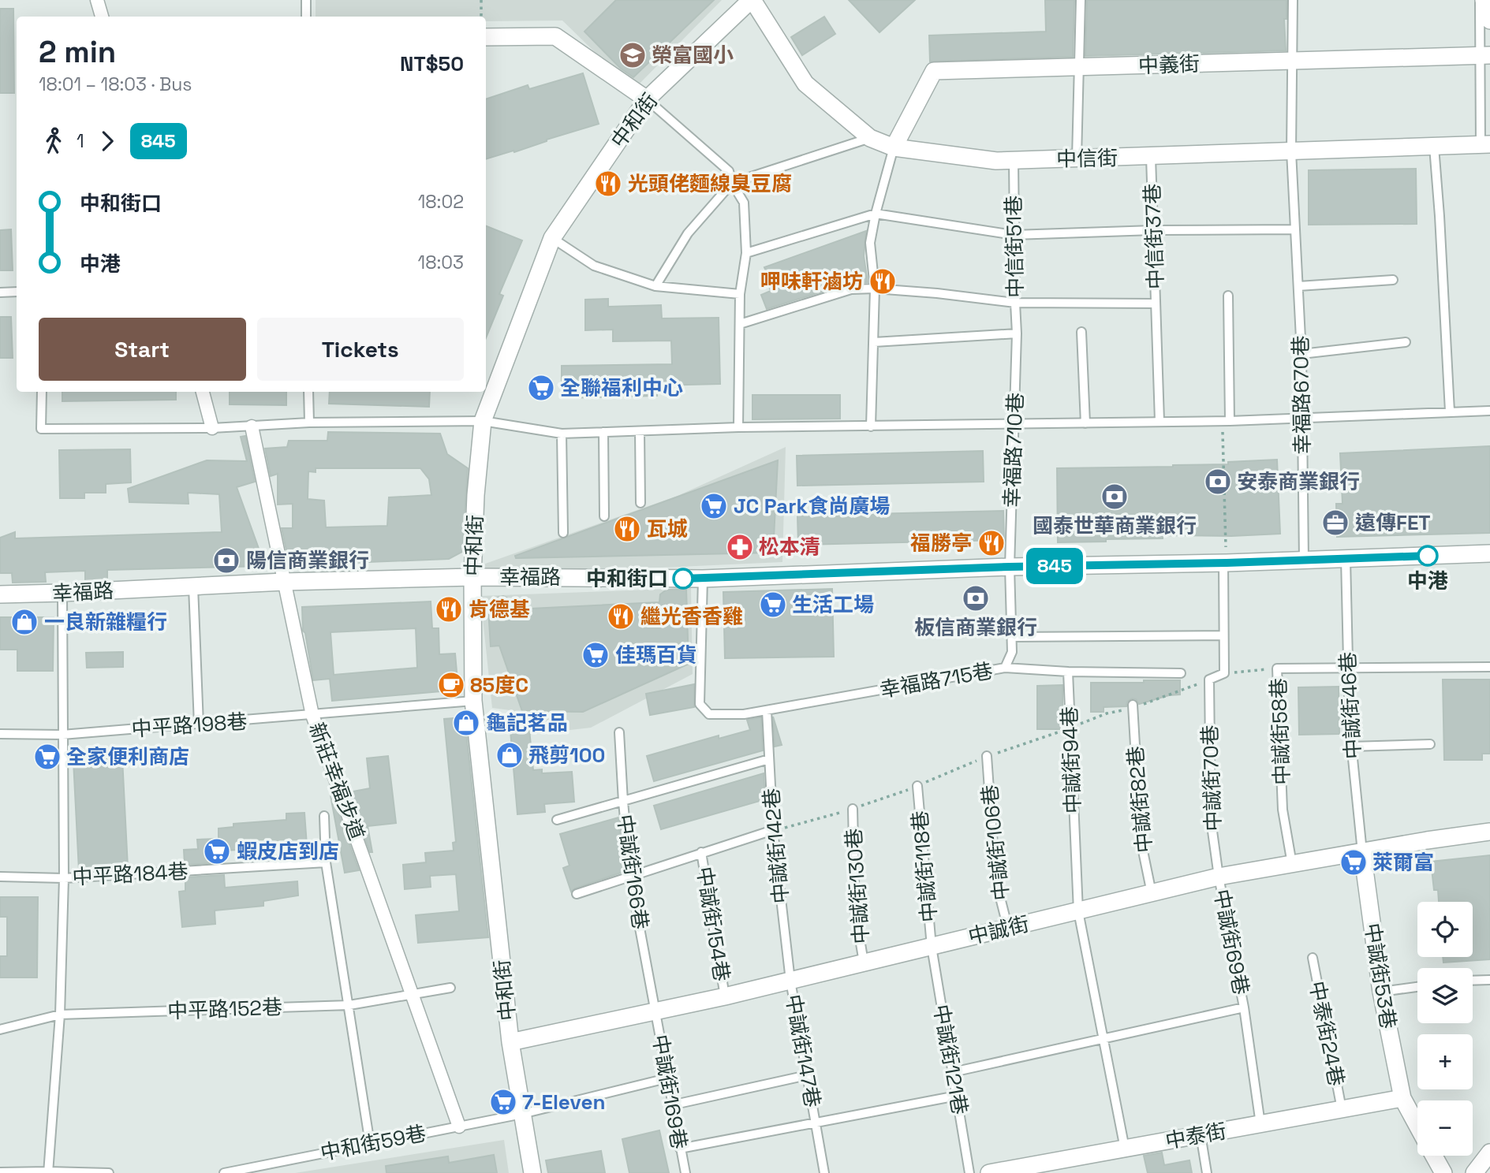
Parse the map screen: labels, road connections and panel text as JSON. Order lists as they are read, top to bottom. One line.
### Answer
{"streets":{"street":["中義街","中和街","中信街","幸福路","新莊幸福步道","中誠街","中誠街53巷","中泰街"],"lane":["中信街37巷","中信街51巷","幸福路670巷","幸福路710巷","幸福路715巷","中誠街46巷","中平路198巷","中誠街58巷","中誠街94巷","中誠街70巷","中誠街82巷","中誠街106巷","中誠街142巷","中誠街118巷","中誠街166巷","中平路184巷","中誠街130巷","中誠街154巷","中誠街69巷","中平路152巷","中泰街24巷","中誠街147巷","中誠街121巷","中誠街169巷","中和街59巷"]},"crossings":[["中義街","中信街"],["中義街","幸福路670巷"],["中和街","中信街"],["中和街","幸福路"],["中和街","中平路198巷"],["中和街","中誠街"],["中和街","中和街59巷"],["中信街","中信街37巷"],["中信街","中信街51巷"],["中信街","幸福路670巷"],["中信街51巷","幸福路710巷"],["幸福路670巷","幸福路"],["幸福路710巷","幸福路"],["幸福路710巷","幸福路715巷"],["幸福路","幸福路715巷"],["幸福路","中誠街46巷"],["幸福路","新莊幸福步道"],["幸福路715巷","中誠街142巷"],["中誠街46巷","中誠街58巷"],["中誠街46巷","中誠街"],["中誠街46巷","中誠街53巷"],["中平路198巷","新莊幸福步道"],["中誠街58巷","中誠街"],["中誠街94巷","中誠街"],["中誠街94巷","中泰街"],["中誠街70巷","中誠街"],["中誠街70巷","中誠街69巷"],["新莊幸福步道","中平路152巷"],["新莊幸福步道","中和街59巷"],["中誠街82巷","中誠街"],["中誠街106巷","中誠街"],["中誠街142巷","中誠街"],["中誠街142巷","中誠街147巷"],["中誠街118巷","中誠街"],["中誠街118巷","中誠街121巷"],["中誠街166巷","中誠街"],["中誠街166巷","中誠街169巷"],["中誠街130巷","中誠街"],["中誠街154巷","中誠街"],["中誠街","中誠街69巷"],["中誠街","中誠街53巷"],["中誠街","中誠街147巷"],["中誠街","中誠街121巷"],["中誠街","中誠街169巷"],["中誠街69巷","中泰街"],["中誠街53巷","中泰街"],["中泰街24巷","中泰街"],["中誠街169巷","中和街59巷"]],"places":{"school or university":["榮富國小"],"restaurant":["光頭佬麵線臭豆腐","呷味軒滷坊","瓦城","福勝亭","肯德基","繼光香香雞"],"supermarket":["全聯福利中心","JC Park食尚廣場","生活工場","佳瑪百貨","全家便利商店","蝦皮店到店","萊爾富","7-Eleven"],"bank":["安泰商業銀行","國泰世華商業銀行","陽信商業銀行","板信商業銀行"],"office":["遠傳FET"],"pharmacy":["松本清"],"other":["中港","中和街口"],"shop":["一良新雜糧行","龜記茗品","飛剪100"],"cafe":["85度C"]},"lines":["bus line 845"],"page":{"on_map":"845","heading":["2 min","18:01 – 18:03 · Bus","NT$50"],"legs":["1","845"],"list":[{"name":"中和街口","value":"18:02"},{"name":"中港","value":"18:03"}],"buttons":["Start","Tickets"],"map_buttons":["+","−"]}}
